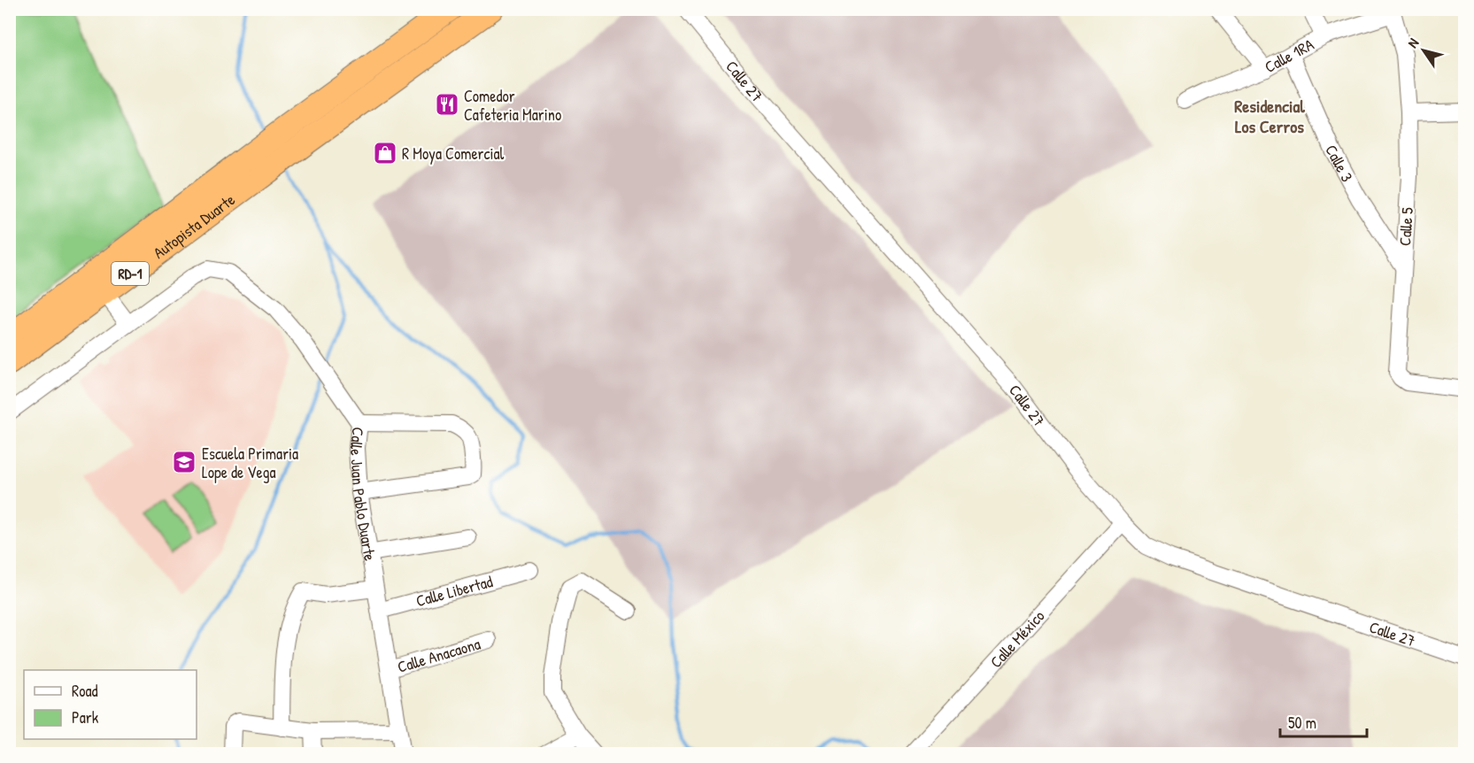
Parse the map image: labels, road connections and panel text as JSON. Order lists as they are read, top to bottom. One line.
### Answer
{"streets":{"highway":["Autopista Duarte","RD-1"],"street":["Calle 1RA","Calle 27","Calle 3","Calle 5","Calle Juan Pablo Duarte","Calle Libertad","Calle México","Calle Anacaona"]},"crossings":[["Calle 1RA","Calle 3"],["Calle 1RA","Calle 5"],["Calle 27","Calle México"],["Calle 3","Calle 5"],["Calle Juan Pablo Duarte","Calle Libertad"],["Calle Juan Pablo Duarte","Calle Anacaona"]],"districts":["Residencial Los Cerros"],"places":{"restaurant":["Comedor Cafeteria Marino"],"shop":["R Moya Comercial"],"school or university":["Escuela Primaria Lope de Vega"]},"legend":["Road","Park"],"scale_bar":"50 m","north":"top left"}
